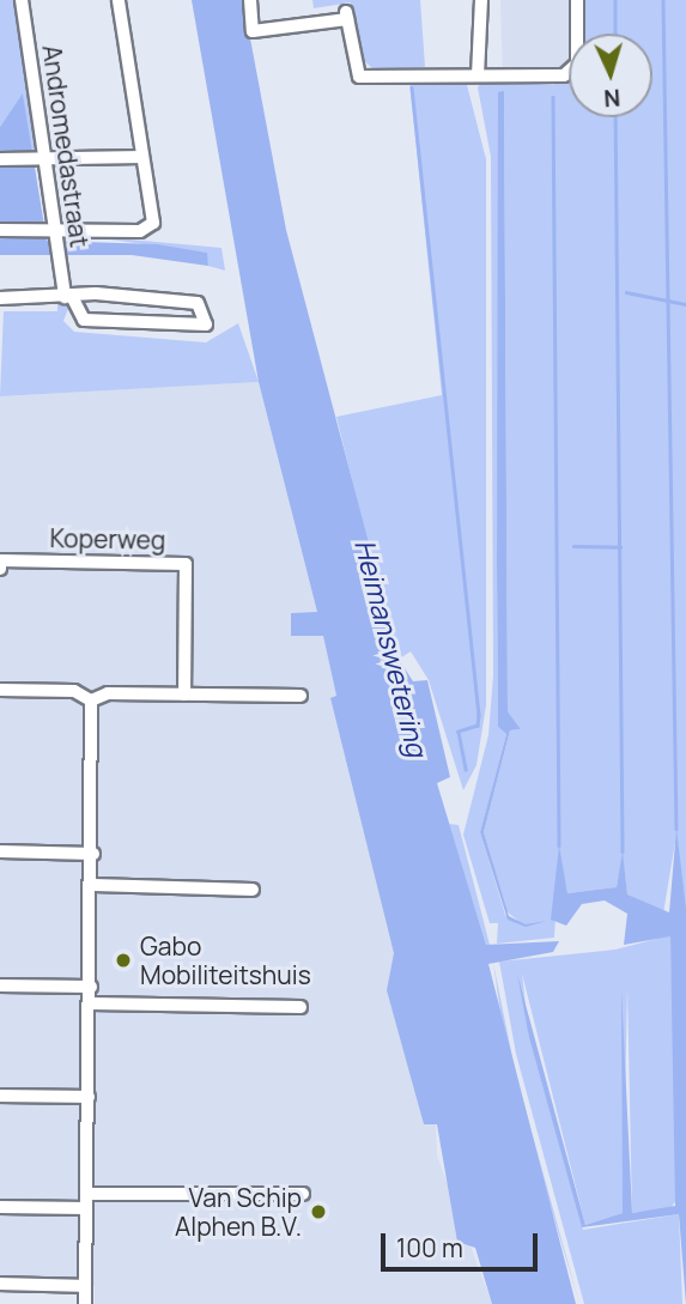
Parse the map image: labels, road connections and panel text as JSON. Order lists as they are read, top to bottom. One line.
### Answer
{"streets":{"street":["Andromedastraat","Koperweg"]},"water":["Heimanswetering"],"places":["Gabo Mobiliteitshuis","Van Schip Alphen B.V."],"scale_bar":"100 m","north":"bottom"}
